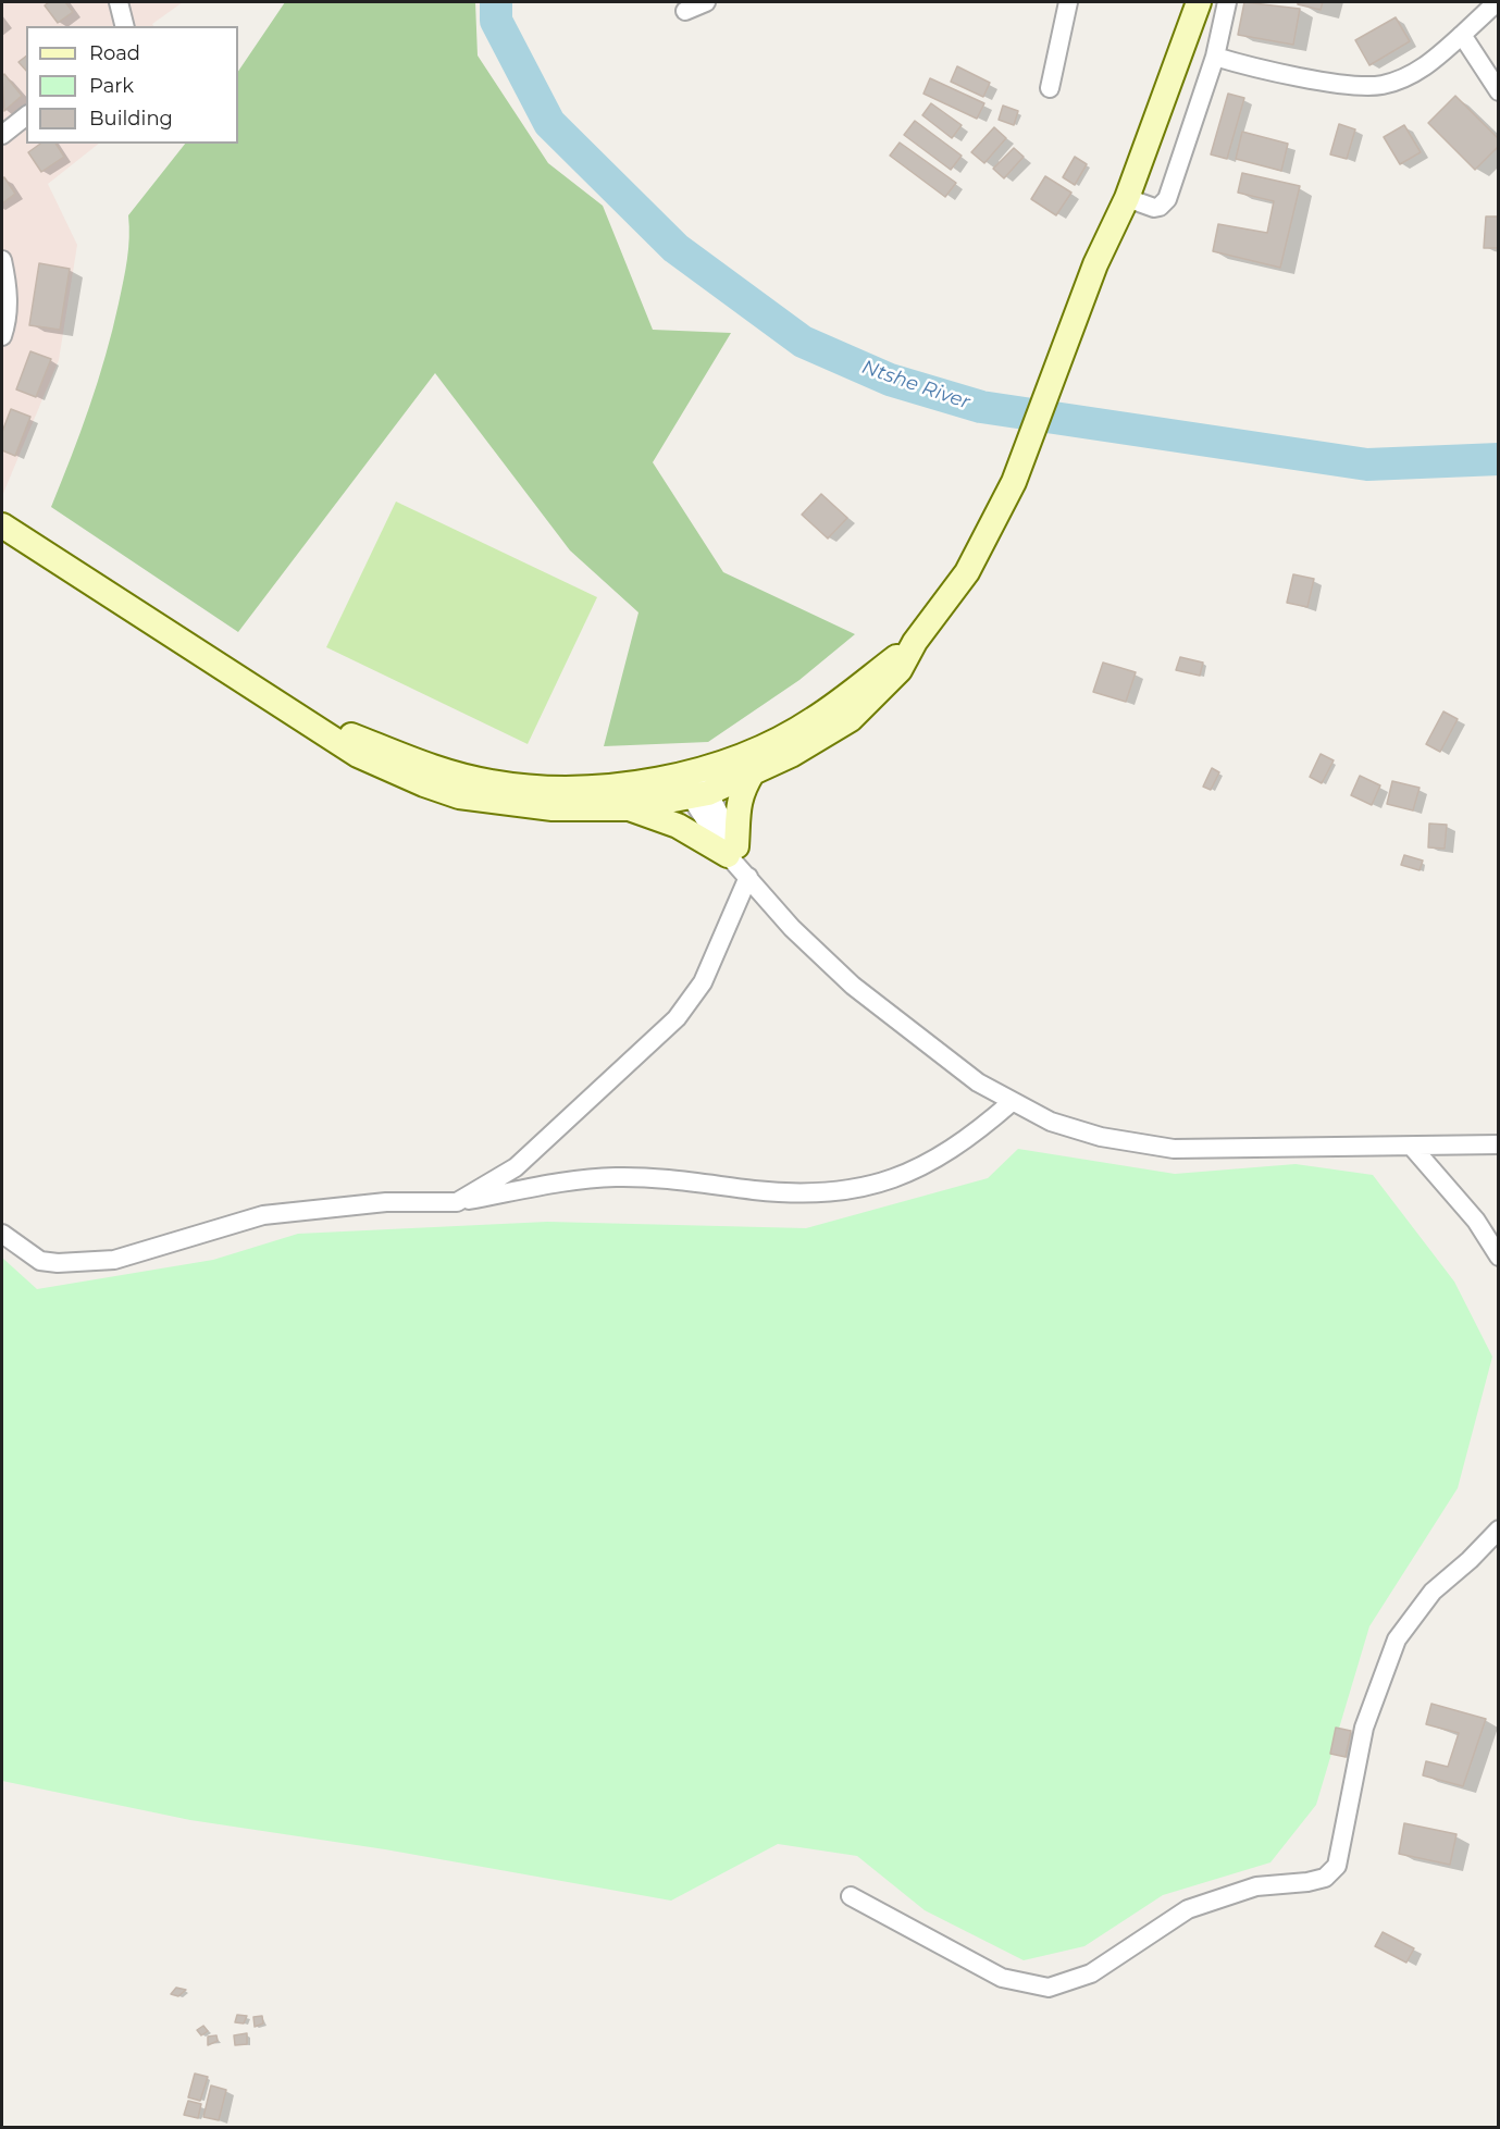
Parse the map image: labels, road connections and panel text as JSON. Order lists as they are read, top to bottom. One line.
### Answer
{"water":["Ntshe River"],"legend":["Road","Park","Building"]}
